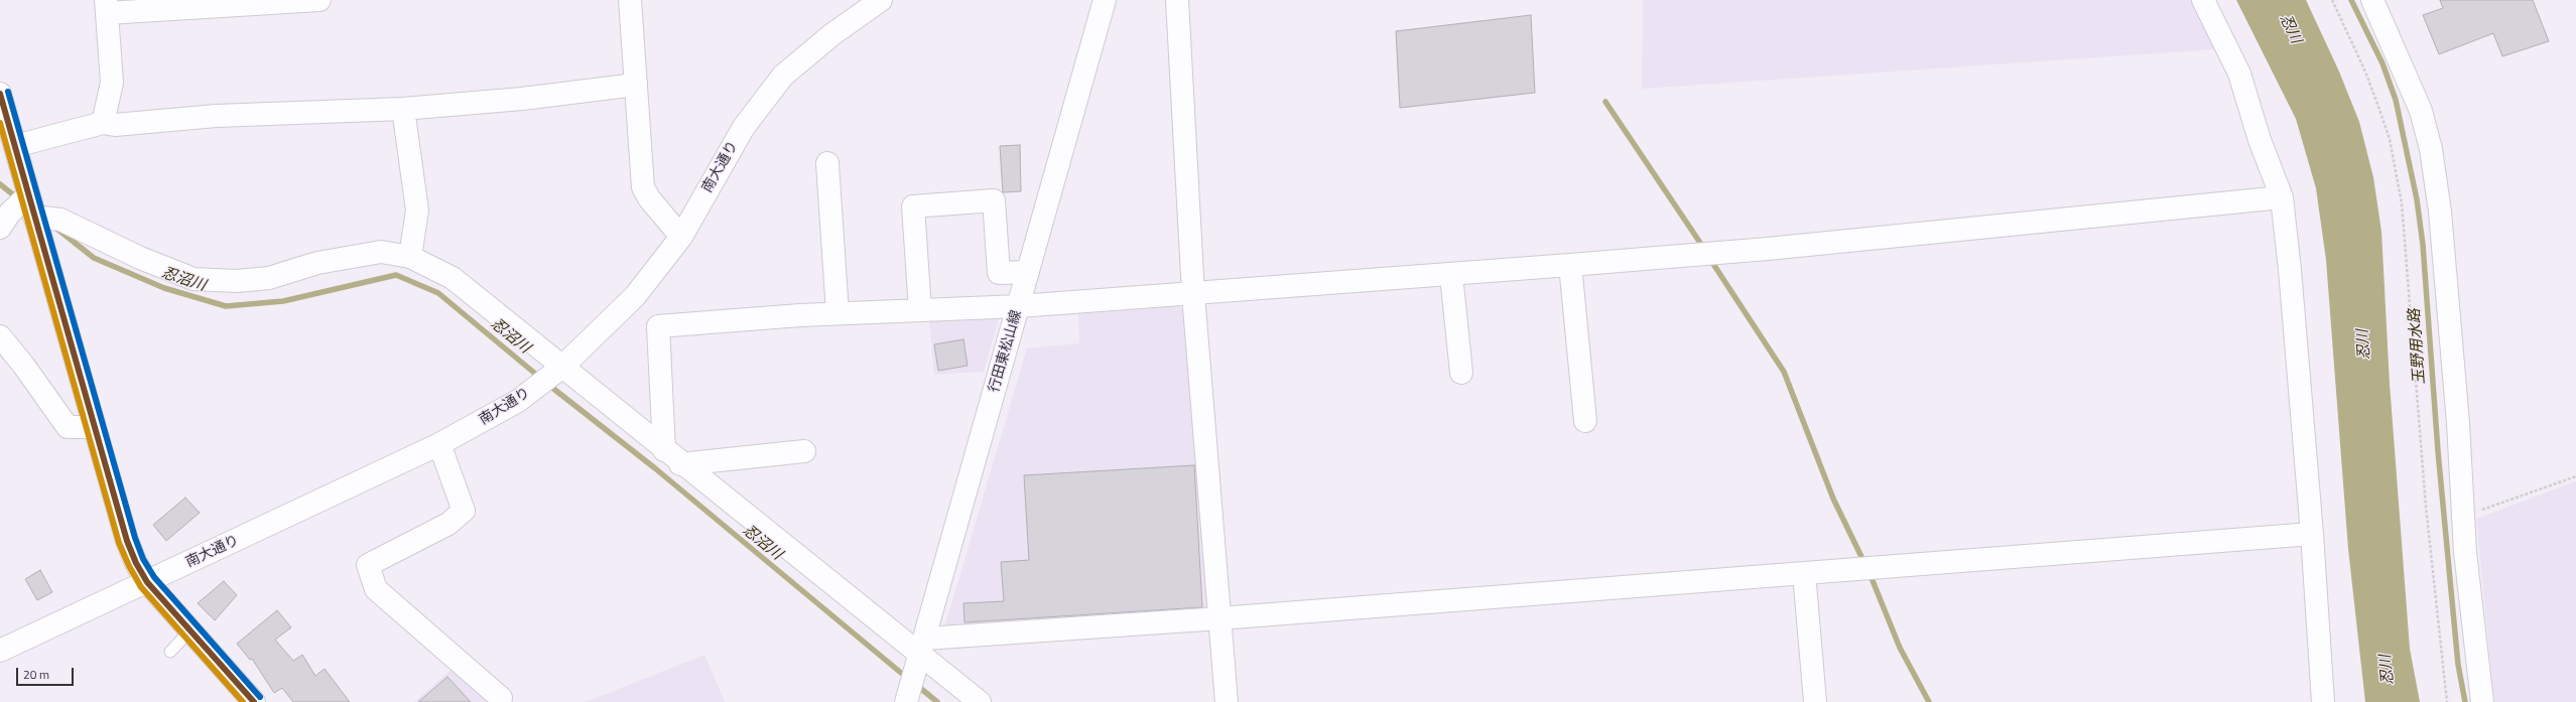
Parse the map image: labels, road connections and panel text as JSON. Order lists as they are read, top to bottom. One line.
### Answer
{"streets":{"street":["南大通り","行田東松山線"]},"water":["忍川","忍沼川","玉野用水路"],"scale_bar":"20 m"}
